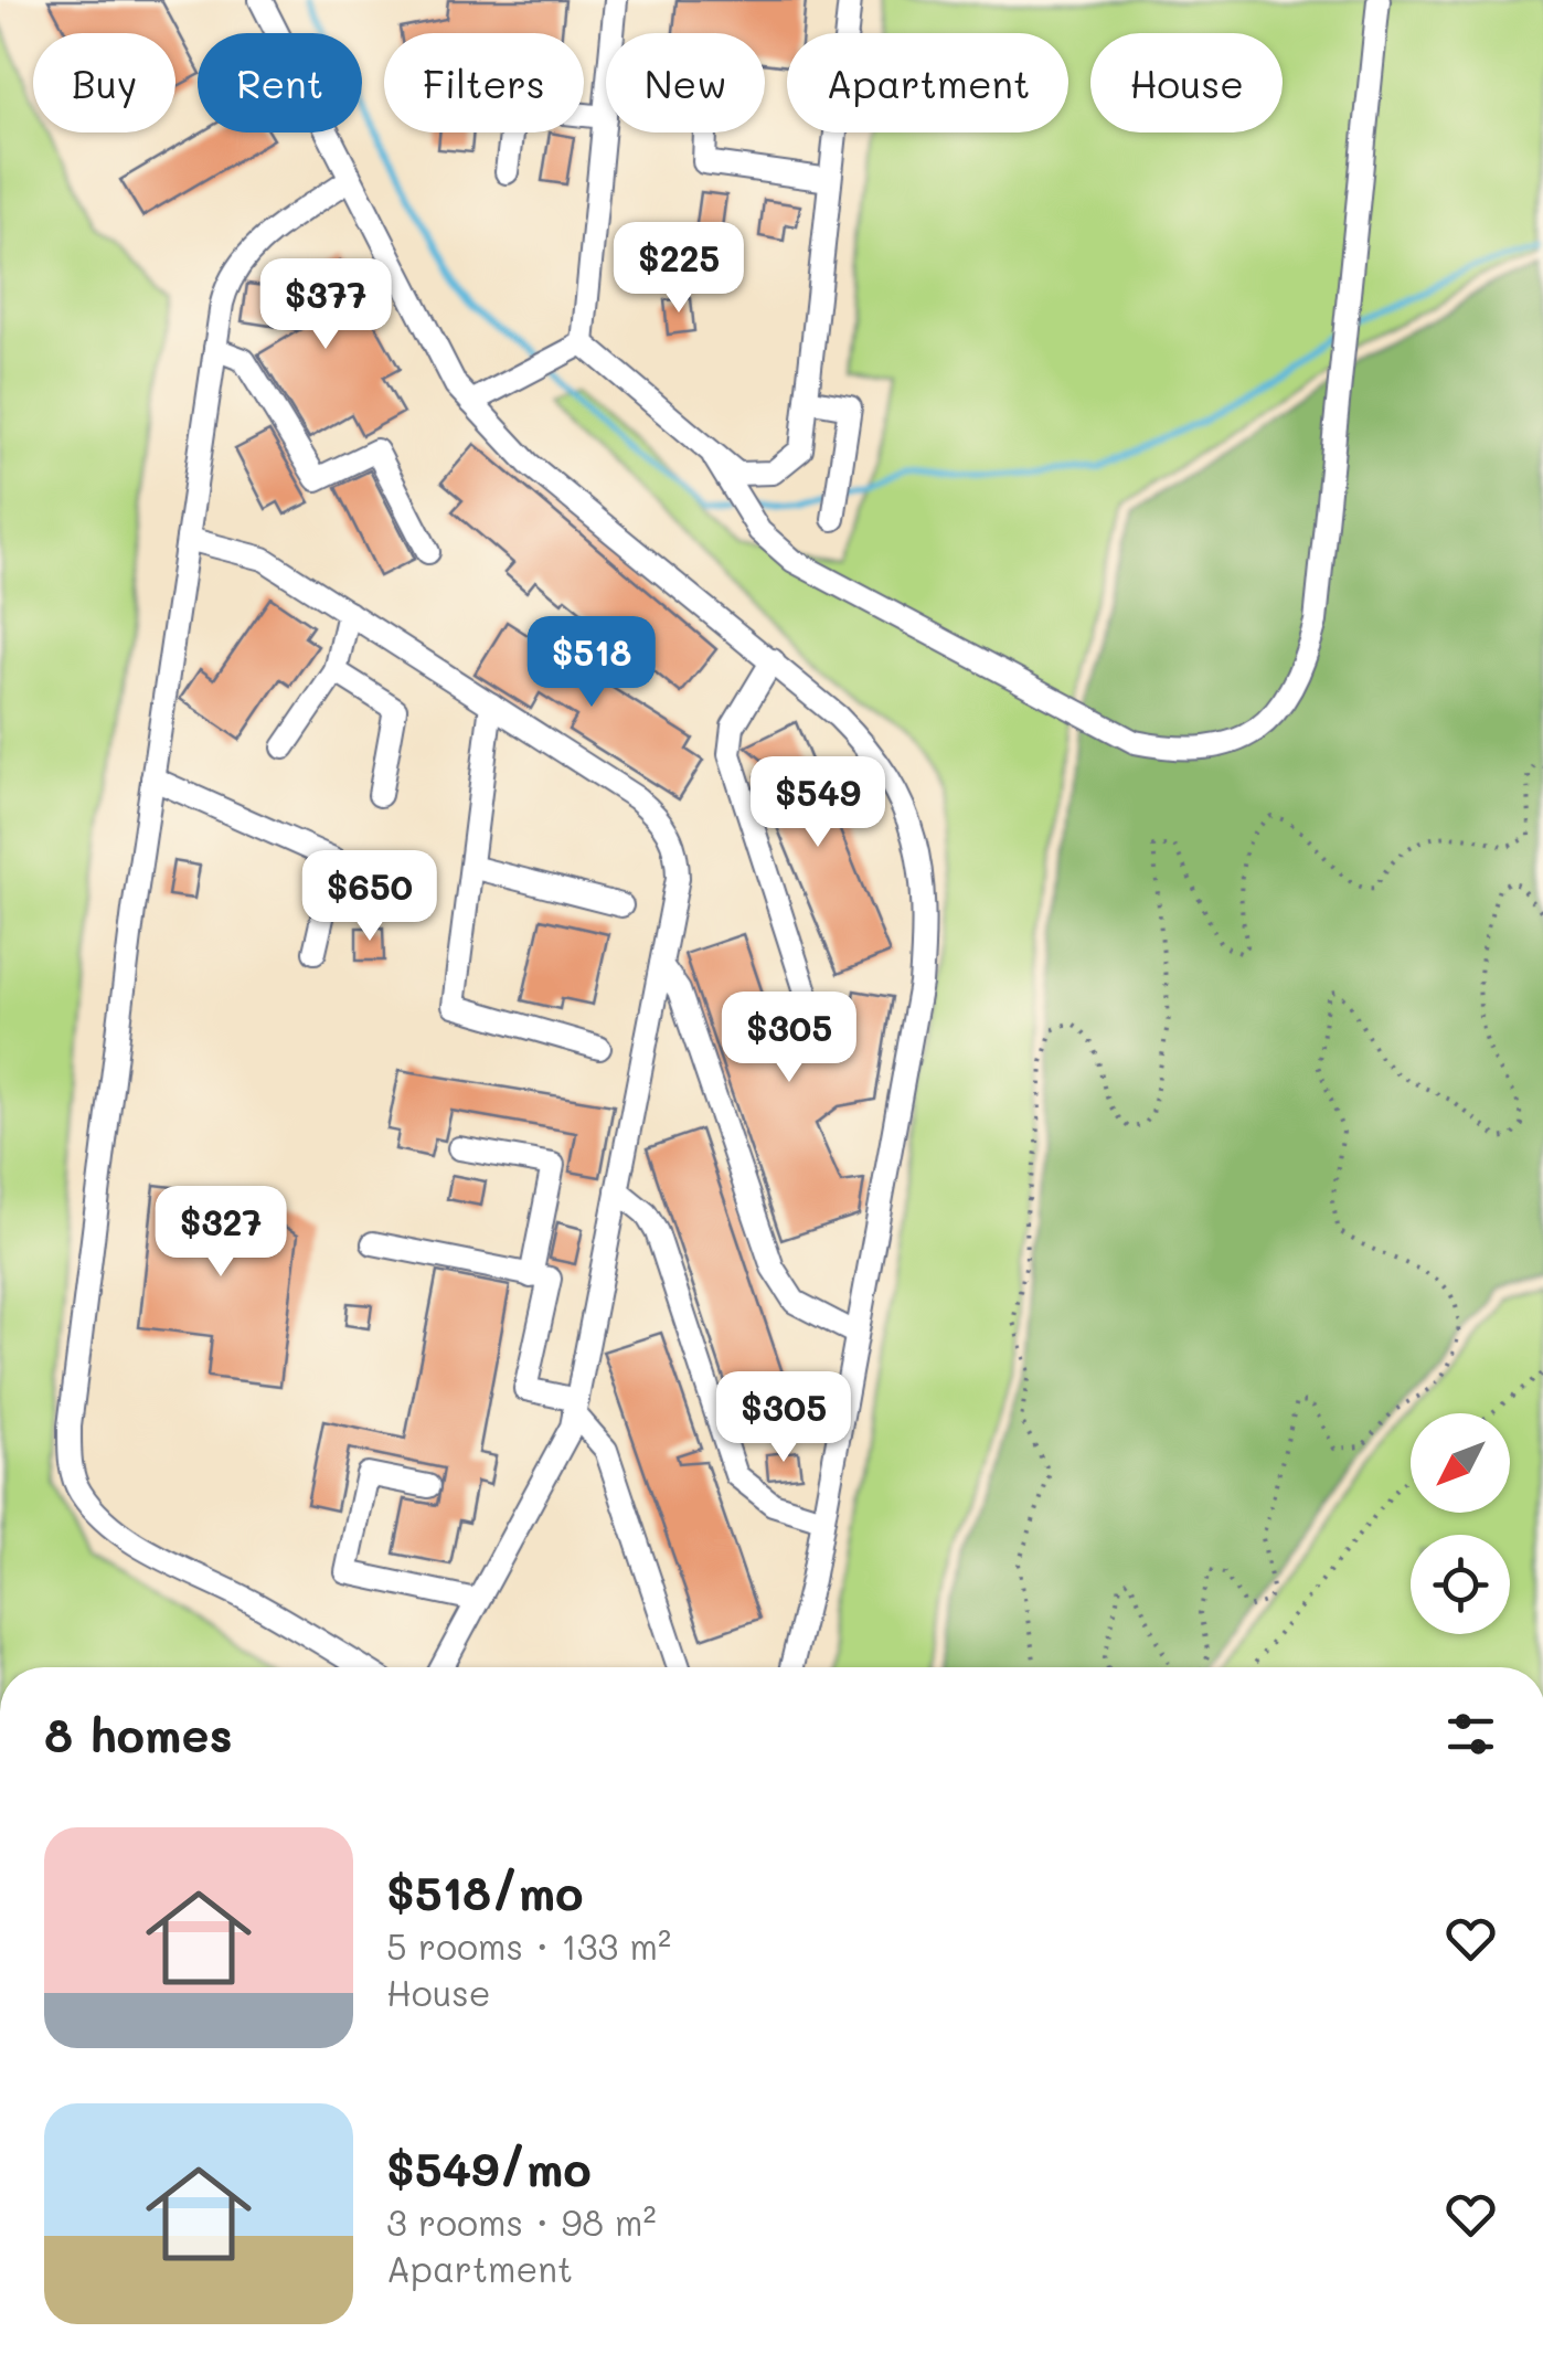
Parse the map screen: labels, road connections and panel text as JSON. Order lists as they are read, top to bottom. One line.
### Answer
{"north":"bottom left","page":{"chip":["Buy","Rent","Filters","New","Apartment","House"],"price":["$225","$377","$518","$549","$650","$305","$327","$305"],"heading":"8 homes","list":[{"name":"$518/mo","note":"5 rooms · 133 m² · House"},{"name":"$549/mo","note":"3 rooms · 98 m² · Apartment"}]}}
